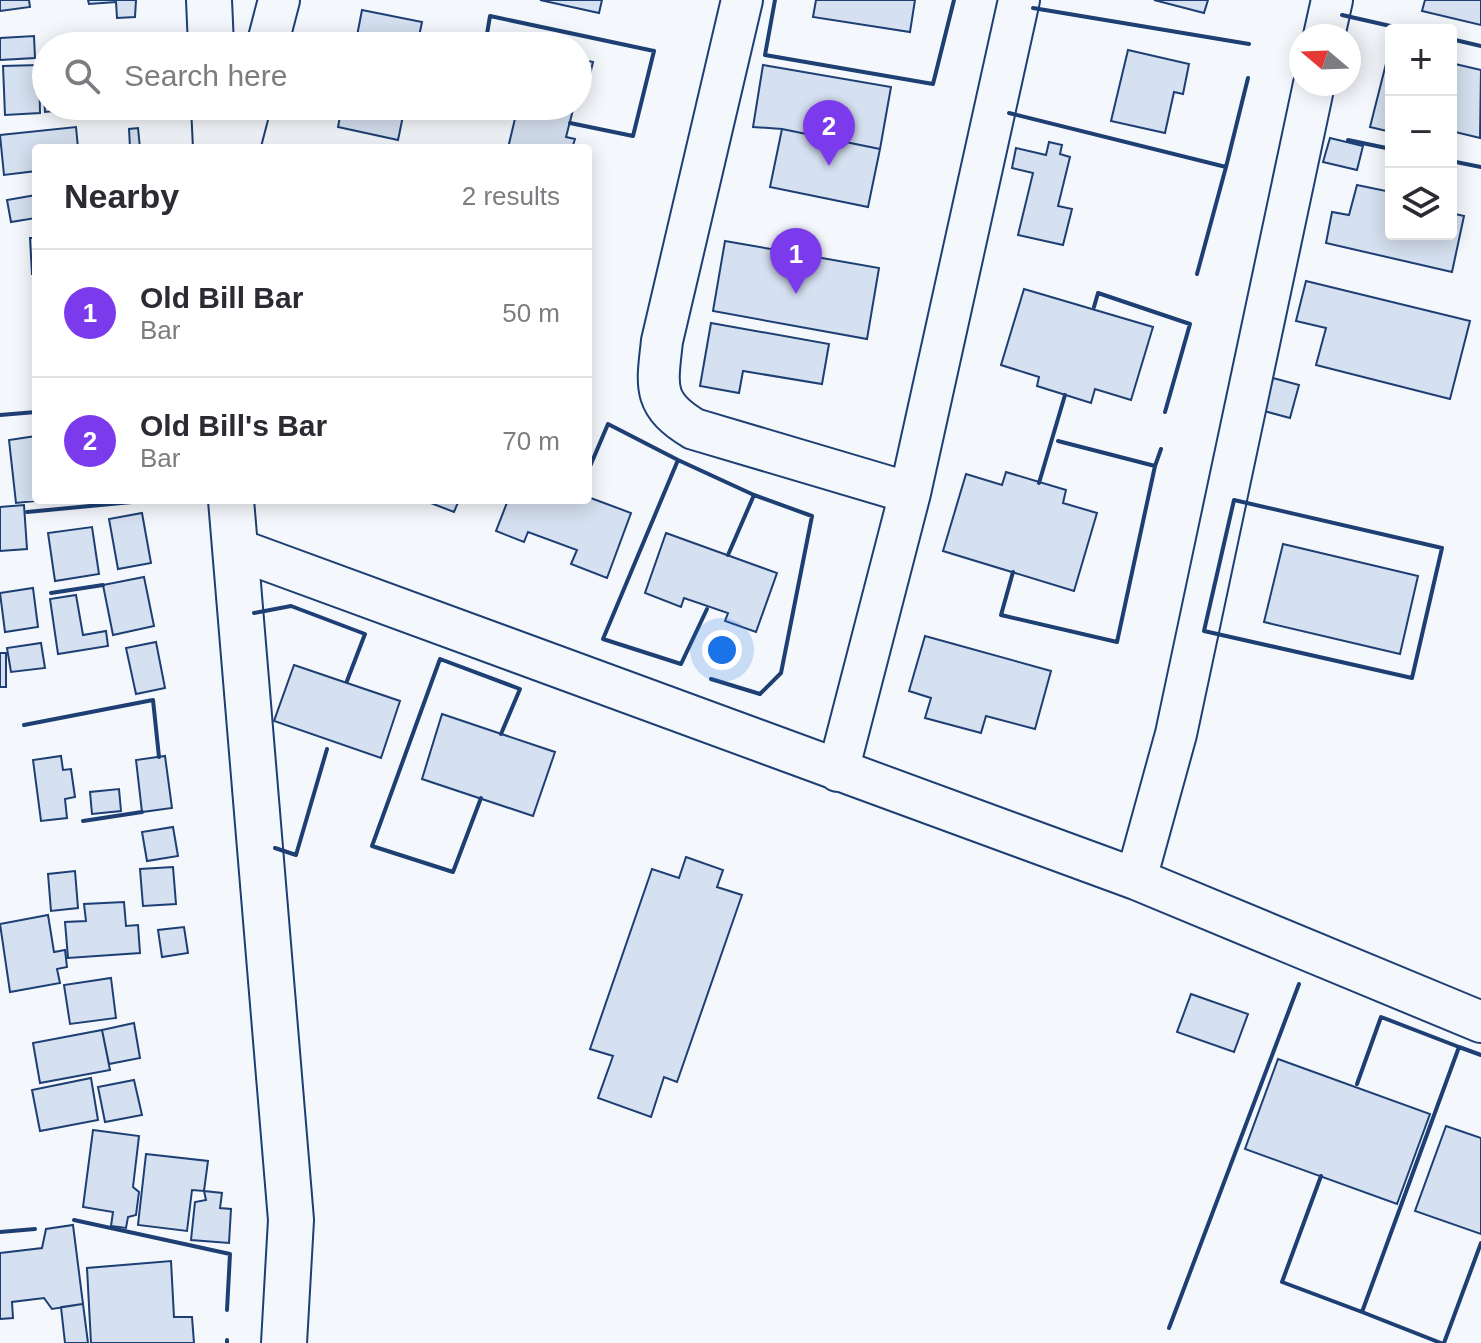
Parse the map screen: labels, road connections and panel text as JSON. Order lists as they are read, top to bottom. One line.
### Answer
{"north":"left","page":{"map_buttons":["+","−"],"search":"Search here","pins":["2","1"],"heading":["Nearby","2 results"],"list":[{"mark":"1","name":"Old Bill Bar","note":"Bar","value":"50 m"},{"mark":"2","name":"Old Bill's Bar","note":"Bar","value":"70 m"}]}}
